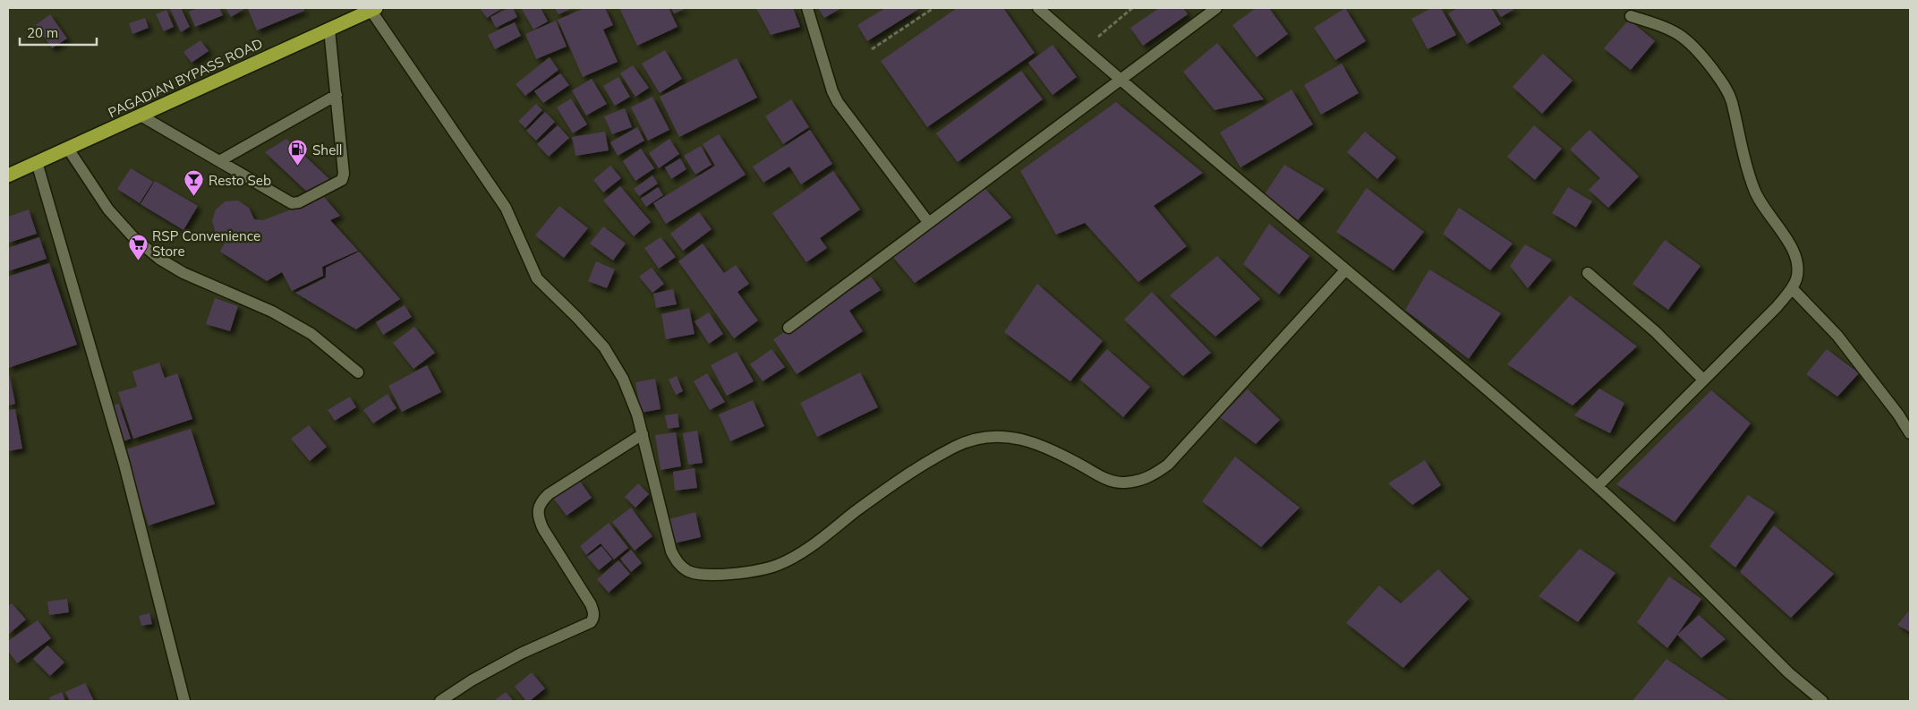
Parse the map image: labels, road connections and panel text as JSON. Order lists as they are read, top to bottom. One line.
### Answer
{"streets":{"highway":["PAGADIAN BYPASS ROAD"]},"places":{"fuel station":["Shell"],"bar":["Resto Seb"],"supermarket":["RSP Convenience Store"]},"scale_bar":"20 m"}
